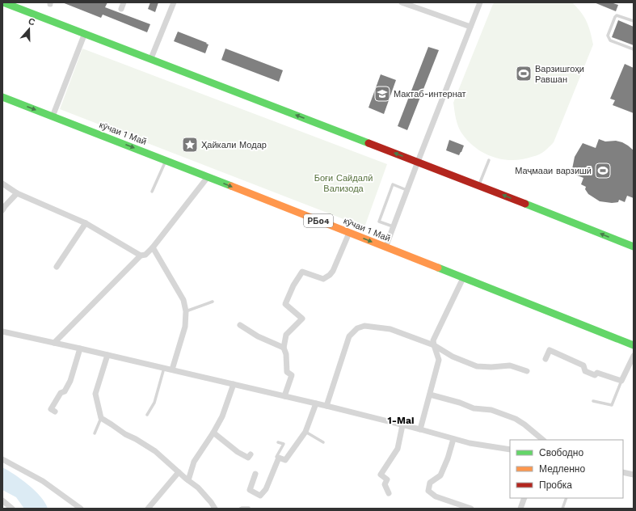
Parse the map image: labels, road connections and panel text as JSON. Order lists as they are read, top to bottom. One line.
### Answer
{"streets":{"main road":["кӯчаи 1 Май","РБ04"]},"one_way":["кӯчаи 1 Май"],"districts":["1-Mai"],"parks":["Боғи Сайдалӣ Вализода"],"places":{"sports":["Варзишгоҳи Равшан","Маҷмааи варзишӣ"],"school or university":["Мактаб-интернат"],"place":["Ҳайкали Модар"]},"legend":["Свободно","Медленно","Пробка"],"north":"top"}
